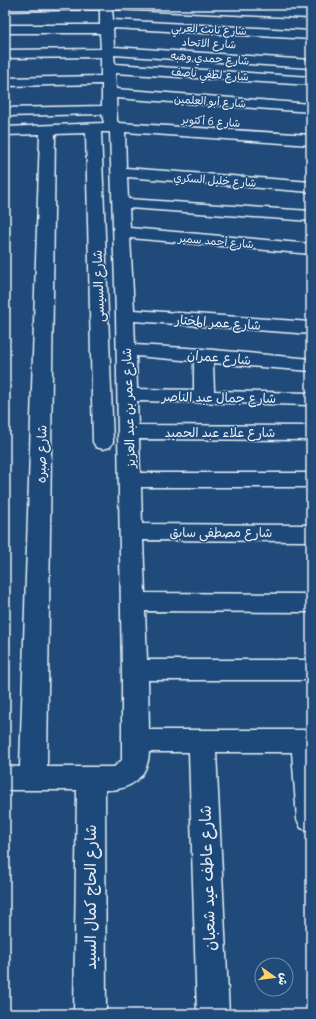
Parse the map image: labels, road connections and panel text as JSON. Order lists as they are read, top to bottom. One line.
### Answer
{"streets":{"street":["شارع ثابت العربي","شارع حمدي وهبه","شارع لطفي ناصف","شارع أبو العلمين","شارع 6 أكتوبر","شارع خليل السكري","شارع أحمد سمير","شارع السيسى","شارع عمر المختار","شارع عمران","شارع جمال عبد الناصر","شارع عمر بن عبد العزيز","شارع علاء عبد الحميد","شارع صبره","شارع مصطفى سابق","شارع عاطف عيد شعبان","شارع الحاج كمال السيد"]},"crossings":[["شارع ثابت العربي","شارع حمدي وهبه"],["شارع ثابت العربي","شارع لطفي ناصف"],["شارع ثابت العربي","شارع أبو العلمين"],["شارع ثابت العربي","شارع 6 أكتوبر"],["شارع ثابت العربي","شارع عمر بن عبد العزيز"],["شارع حمدي وهبه","شارع لطفي ناصف"],["شارع حمدي وهبه","شارع أبو العلمين"],["شارع حمدي وهبه","شارع 6 أكتوبر"],["شارع حمدي وهبه","شارع عمر بن عبد العزيز"],["شارع لطفي ناصف","شارع أبو العلمين"],["شارع لطفي ناصف","شارع 6 أكتوبر"],["شارع لطفي ناصف","شارع عمر بن عبد العزيز"],["شارع أبو العلمين","شارع 6 أكتوبر"],["شارع أبو العلمين","شارع عمر بن عبد العزيز"],["شارع 6 أكتوبر","شارع عمر بن عبد العزيز"],["شارع خليل السكري","شارع عمر بن عبد العزيز"],["شارع أحمد سمير","شارع عمر بن عبد العزيز"],["شارع عمر المختار","شارع عمر بن عبد العزيز"],["شارع عمران","شارع عمر بن عبد العزيز"],["شارع جمال عبد الناصر","شارع عمر بن عبد العزيز"],["شارع عمر بن عبد العزيز","شارع علاء عبد الحميد"],["شارع عمر بن عبد العزيز","شارع مصطفى سابق"],["شارع عمر بن عبد العزيز","شارع الحاج كمال السيد"]],"north":"right"}
